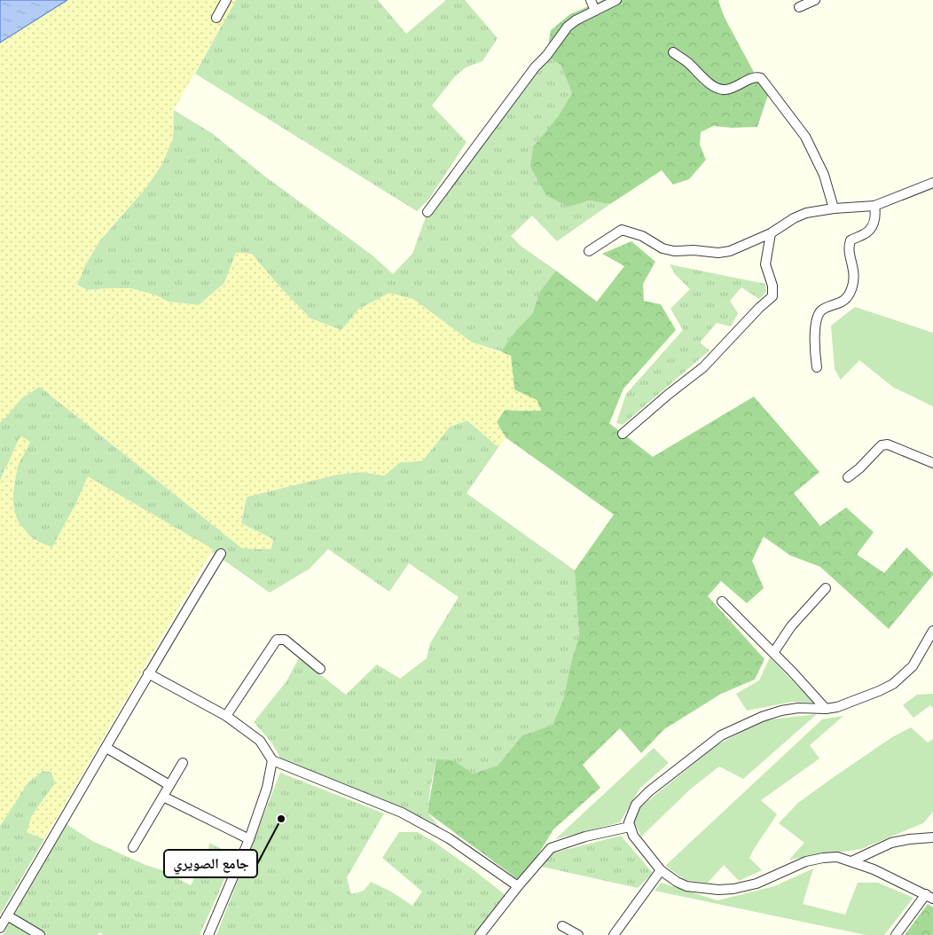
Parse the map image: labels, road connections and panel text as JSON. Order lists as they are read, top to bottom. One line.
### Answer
{"places":["جامع الصويري"]}
